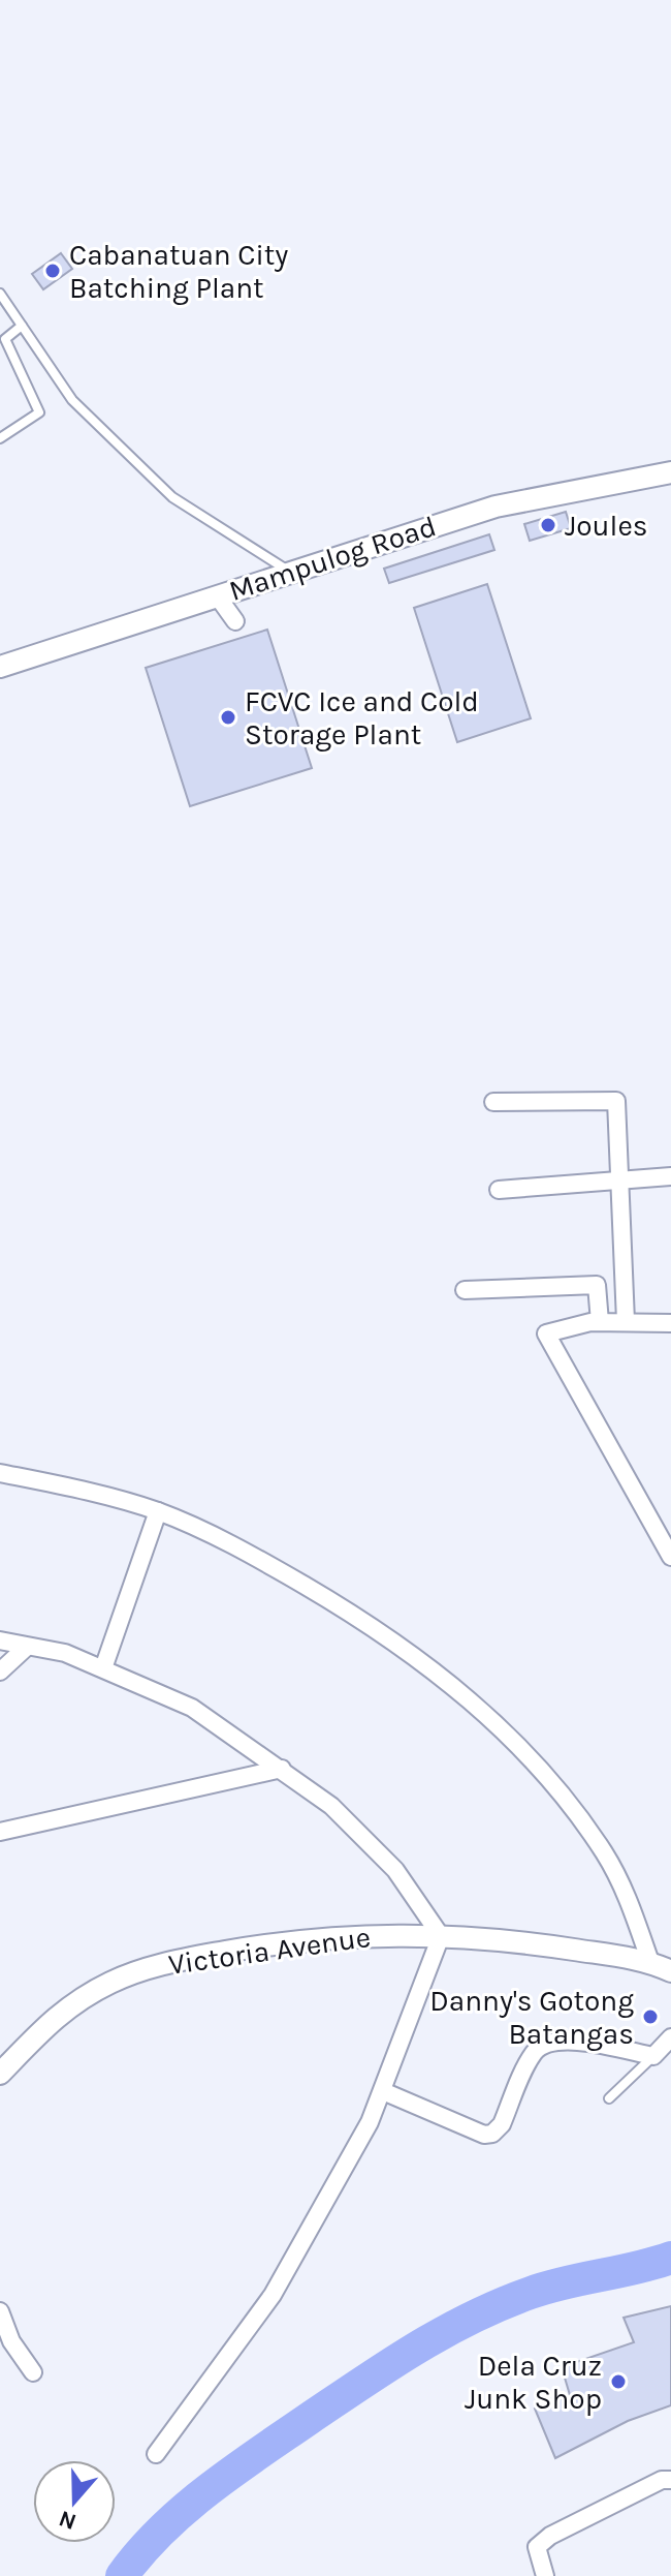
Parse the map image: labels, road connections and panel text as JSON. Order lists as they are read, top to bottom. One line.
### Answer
{"streets":{"street":["Mampulog Road","Victoria Avenue"]},"places":["Cabanatuan City Batching Plant","Joules","FCVC Ice and Cold Storage Plant","Danny's Gotong Batangas","Dela Cruz Junk Shop"],"north":"bottom"}
